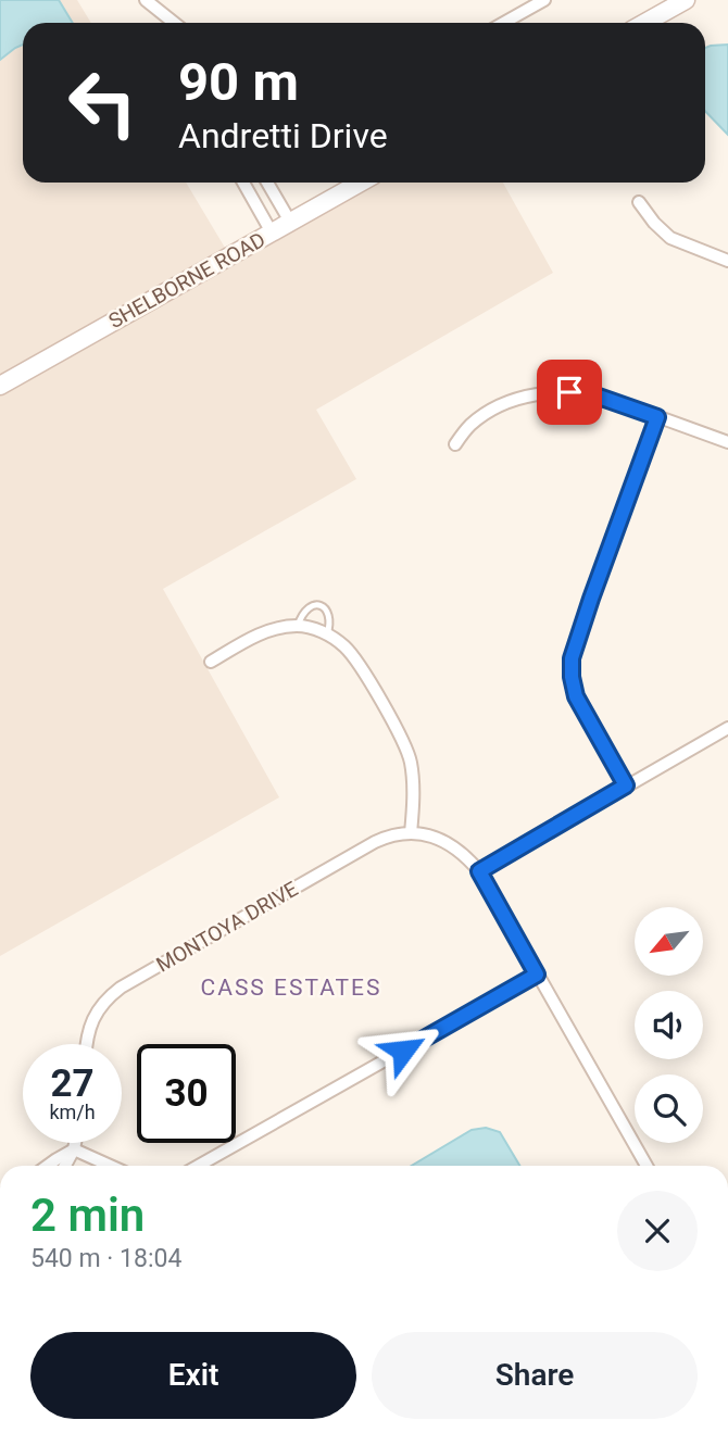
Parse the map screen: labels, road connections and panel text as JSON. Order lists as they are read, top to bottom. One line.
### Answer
{"streets":{"street":["SHELBORNE ROAD","MONTOYA DRIVE"]},"districts":["CASS ESTATES"],"north":"bottom left","page":{"turn":["90 m","Andretti Drive"],"speed":"27 km/h","limit":"30","heading":["2 min","540 m · 18:04"],"buttons":["Exit","Share"]}}
